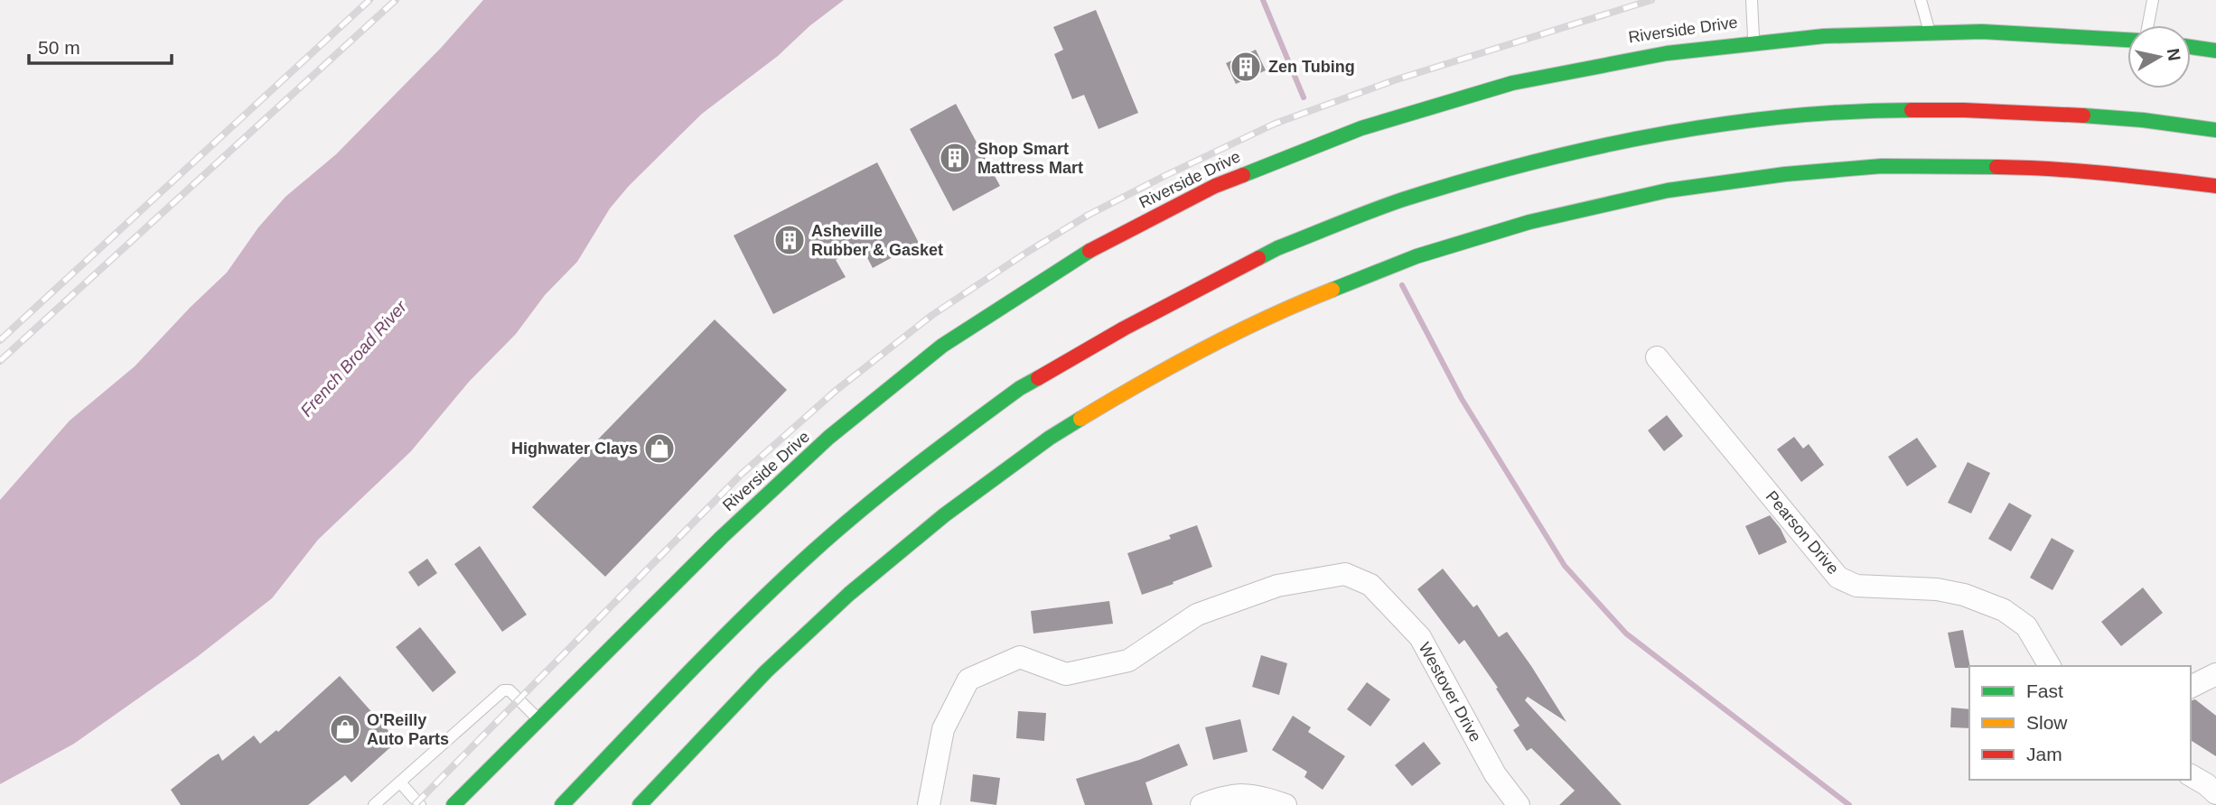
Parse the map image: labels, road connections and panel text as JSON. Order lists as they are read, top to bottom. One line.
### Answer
{"streets":{"main road":["Riverside Drive"],"street":["Pearson Drive","Westover Drive"]},"water":["French Broad River"],"places":{"building":["Zen Tubing","Shop Smart Mattress Mart","Asheville Rubber & Gasket"],"shop":["Highwater Clays","O'Reilly Auto Parts"]},"legend":["Fast","Slow","Jam"],"scale_bar":"50 m","north":"right"}
